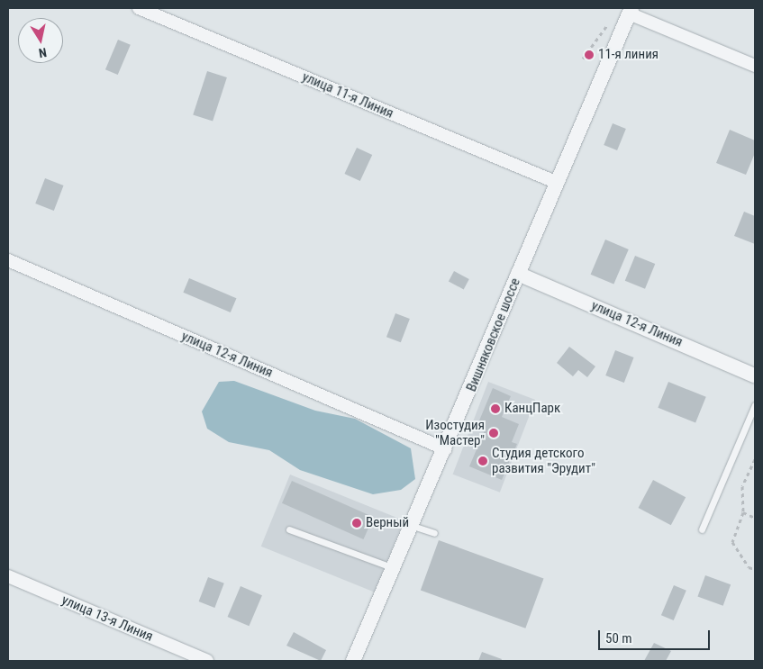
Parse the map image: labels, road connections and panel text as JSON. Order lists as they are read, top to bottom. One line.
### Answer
{"streets":{"street":["улица 11-я Линия","улица 12-я Линия","Вишняковское шоссе","улица 13-я Линия"]},"crossings":[["улица 11-я Линия","Вишняковское шоссе"],["улица 12-я Линия","Вишняковское шоссе"]],"places":["11-я линия","КанцПарк","Изостудия \"Мастер\"","Студия детского развития \"Эрудит\"","Верный"],"scale_bar":"50 m","north":"bottom"}
